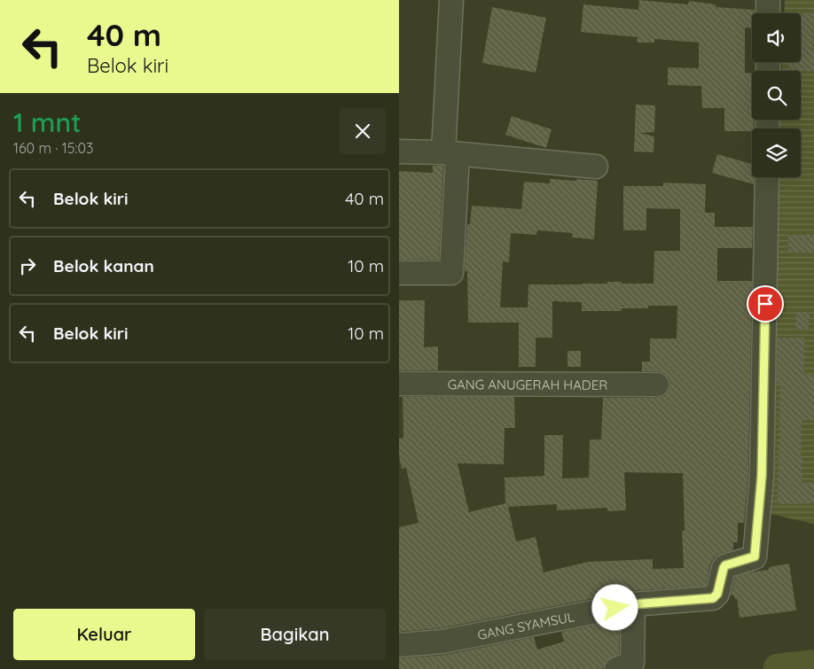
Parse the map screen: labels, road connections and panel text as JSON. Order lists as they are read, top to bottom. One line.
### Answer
{"streets":{"street":["GANG ANUGERAH HADER","GANG SYAMSUL"]},"page":{"turn":["40 m","Belok kiri"],"heading":["1 mnt","160 m · 15:03"],"list":[{"name":"Belok kiri","value":"40 m"},{"name":"Belok kanan","value":"10 m"},{"name":"Belok kiri","value":"10 m"}],"buttons":["Keluar","Bagikan"]}}
